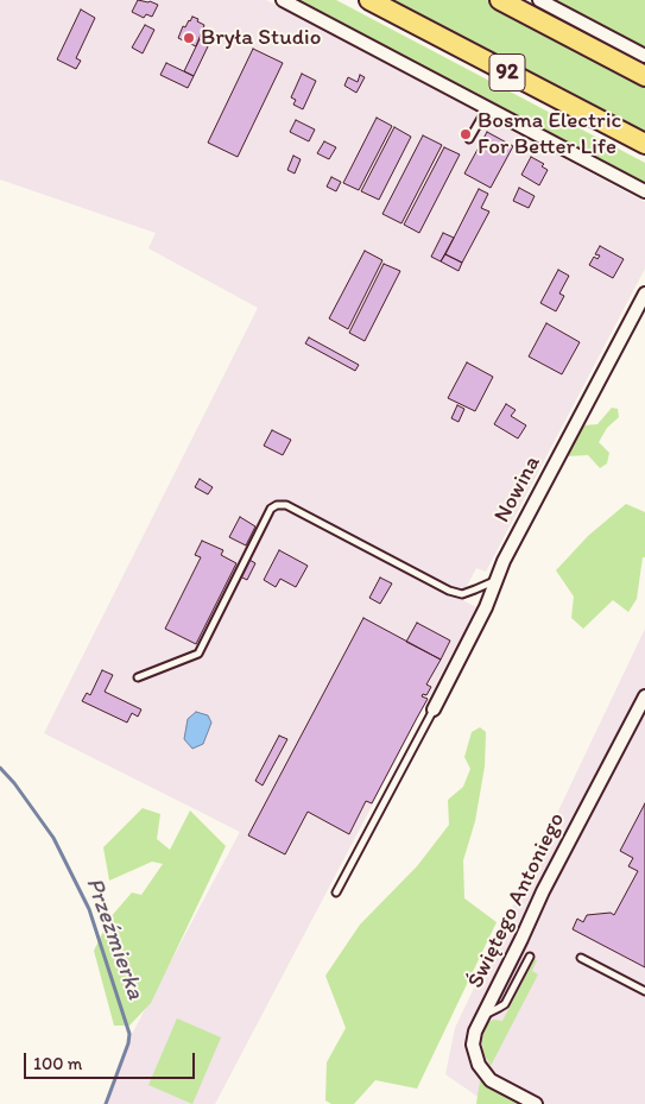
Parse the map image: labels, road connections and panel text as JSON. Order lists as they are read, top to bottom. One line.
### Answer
{"streets":{"main road":["92"],"street":["Nowina","Świętego Antoniego"]},"water":["Przeźmierka"],"places":["Bryła Studio","Bosma Electric For Better Life"],"scale_bar":"100 m"}
